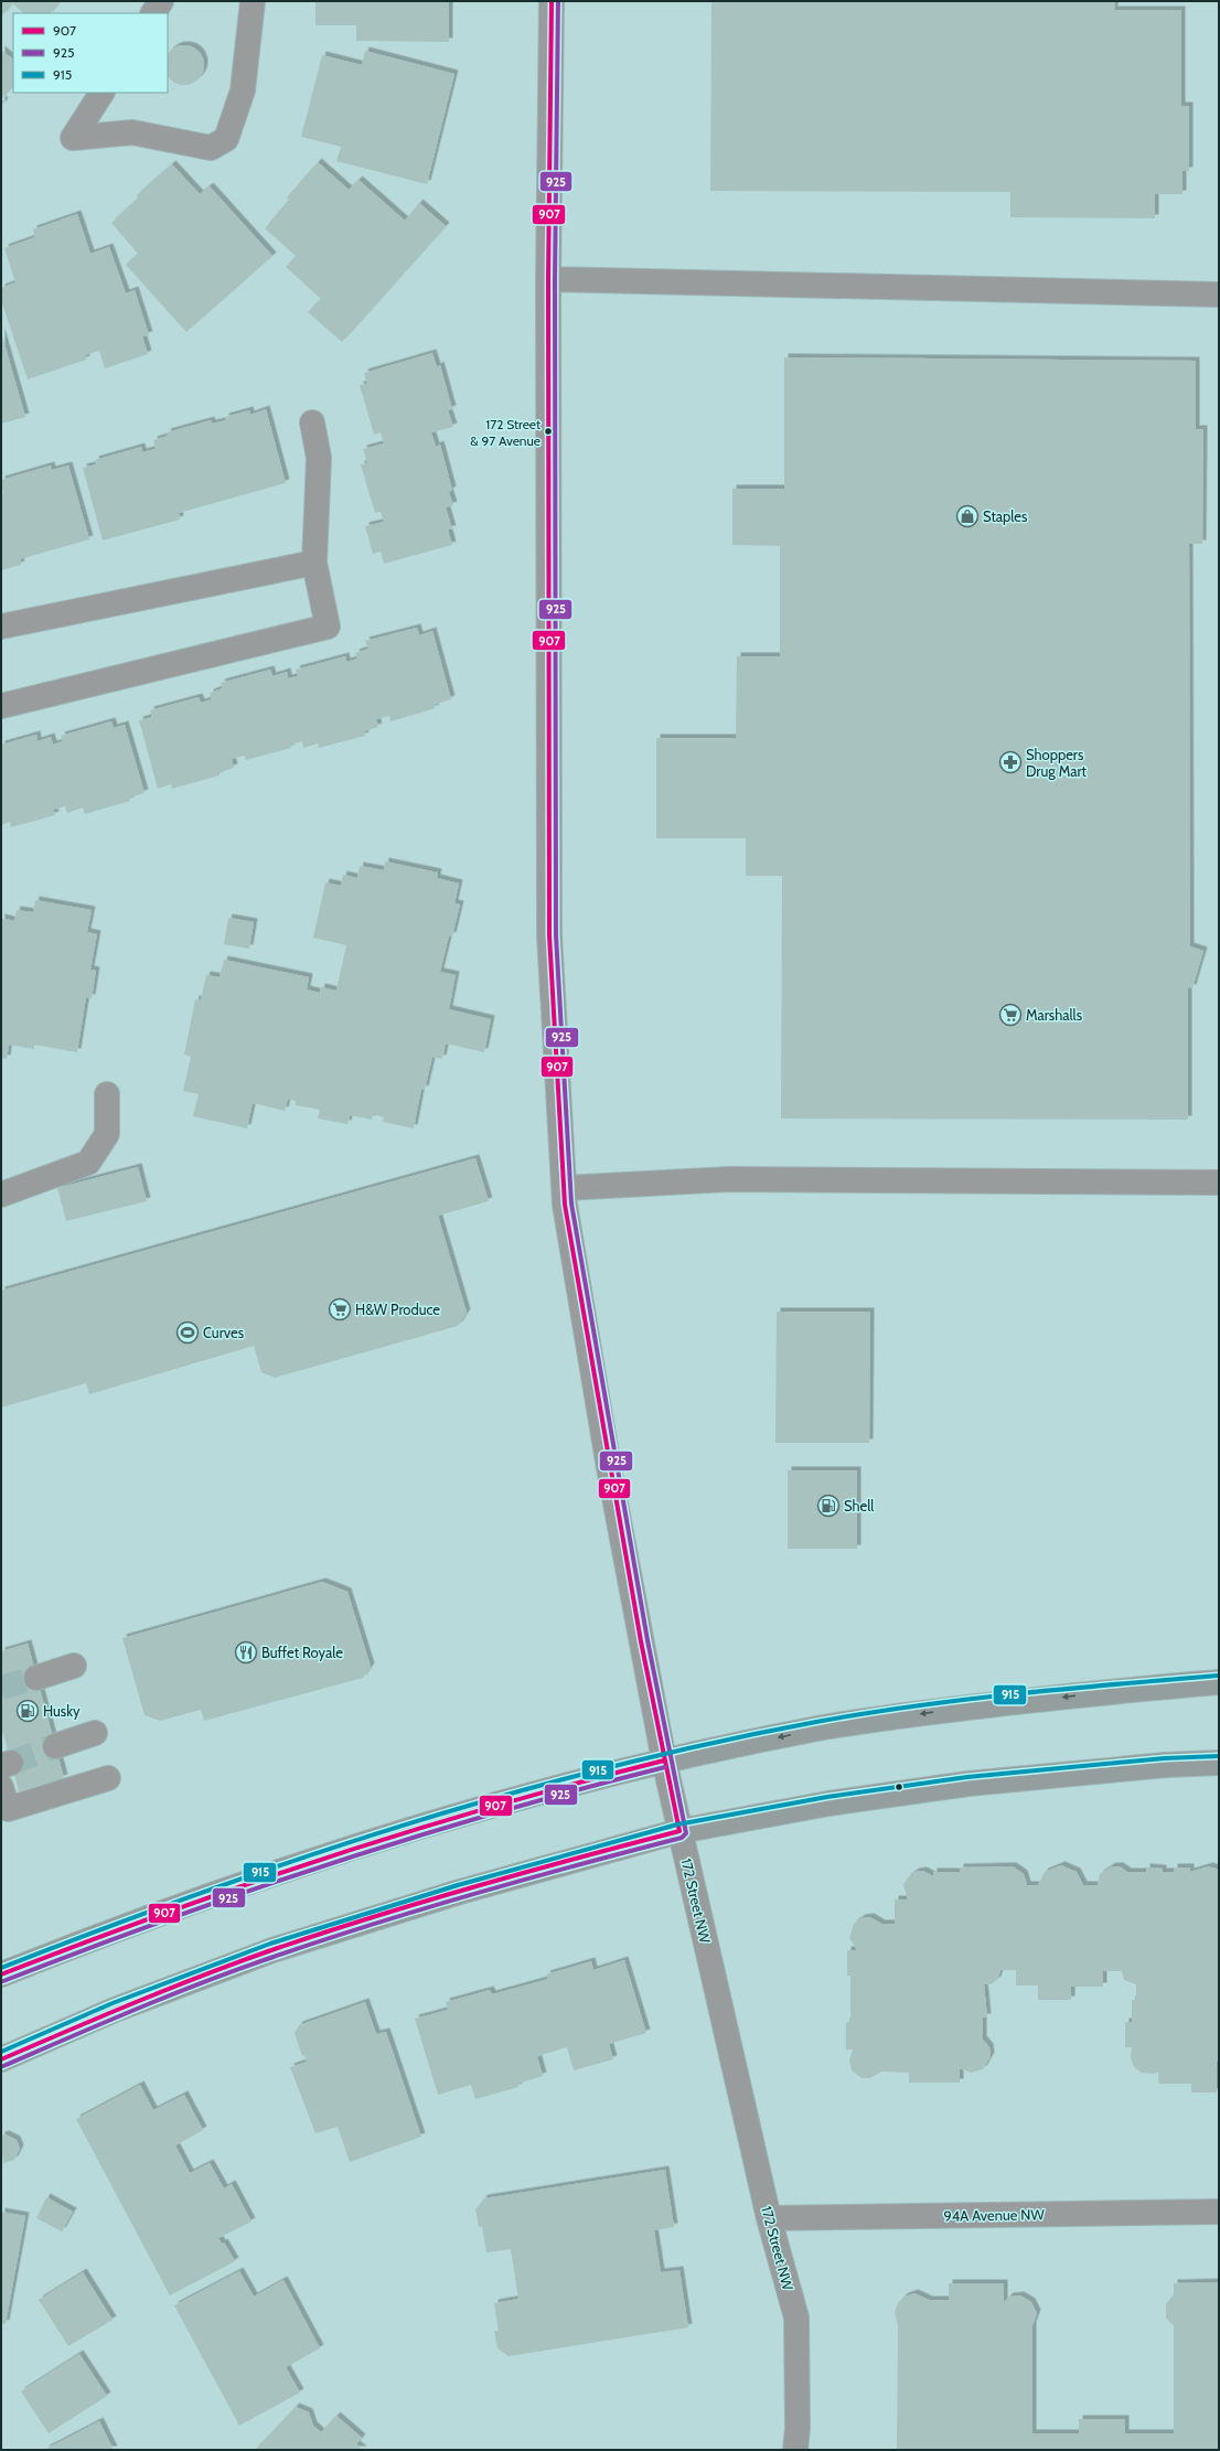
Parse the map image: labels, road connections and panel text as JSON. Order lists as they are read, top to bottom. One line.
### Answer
{"streets":{"street":["172 Street NW","94A Avenue NW"]},"crossings":[["172 Street NW","94A Avenue NW"]],"places":{"other":["172 Street & 97 Avenue"],"shop":["Staples"],"pharmacy":["Shoppers Drug Mart"],"supermarket":["Marshalls","H&W Produce"],"sports":["Curves"],"fuel station":["Shell","Husky"],"restaurant":["Buffet Royale"]},"lines":["transit line 907","transit line 925","transit line 915"],"legend":["907","925","915"]}
